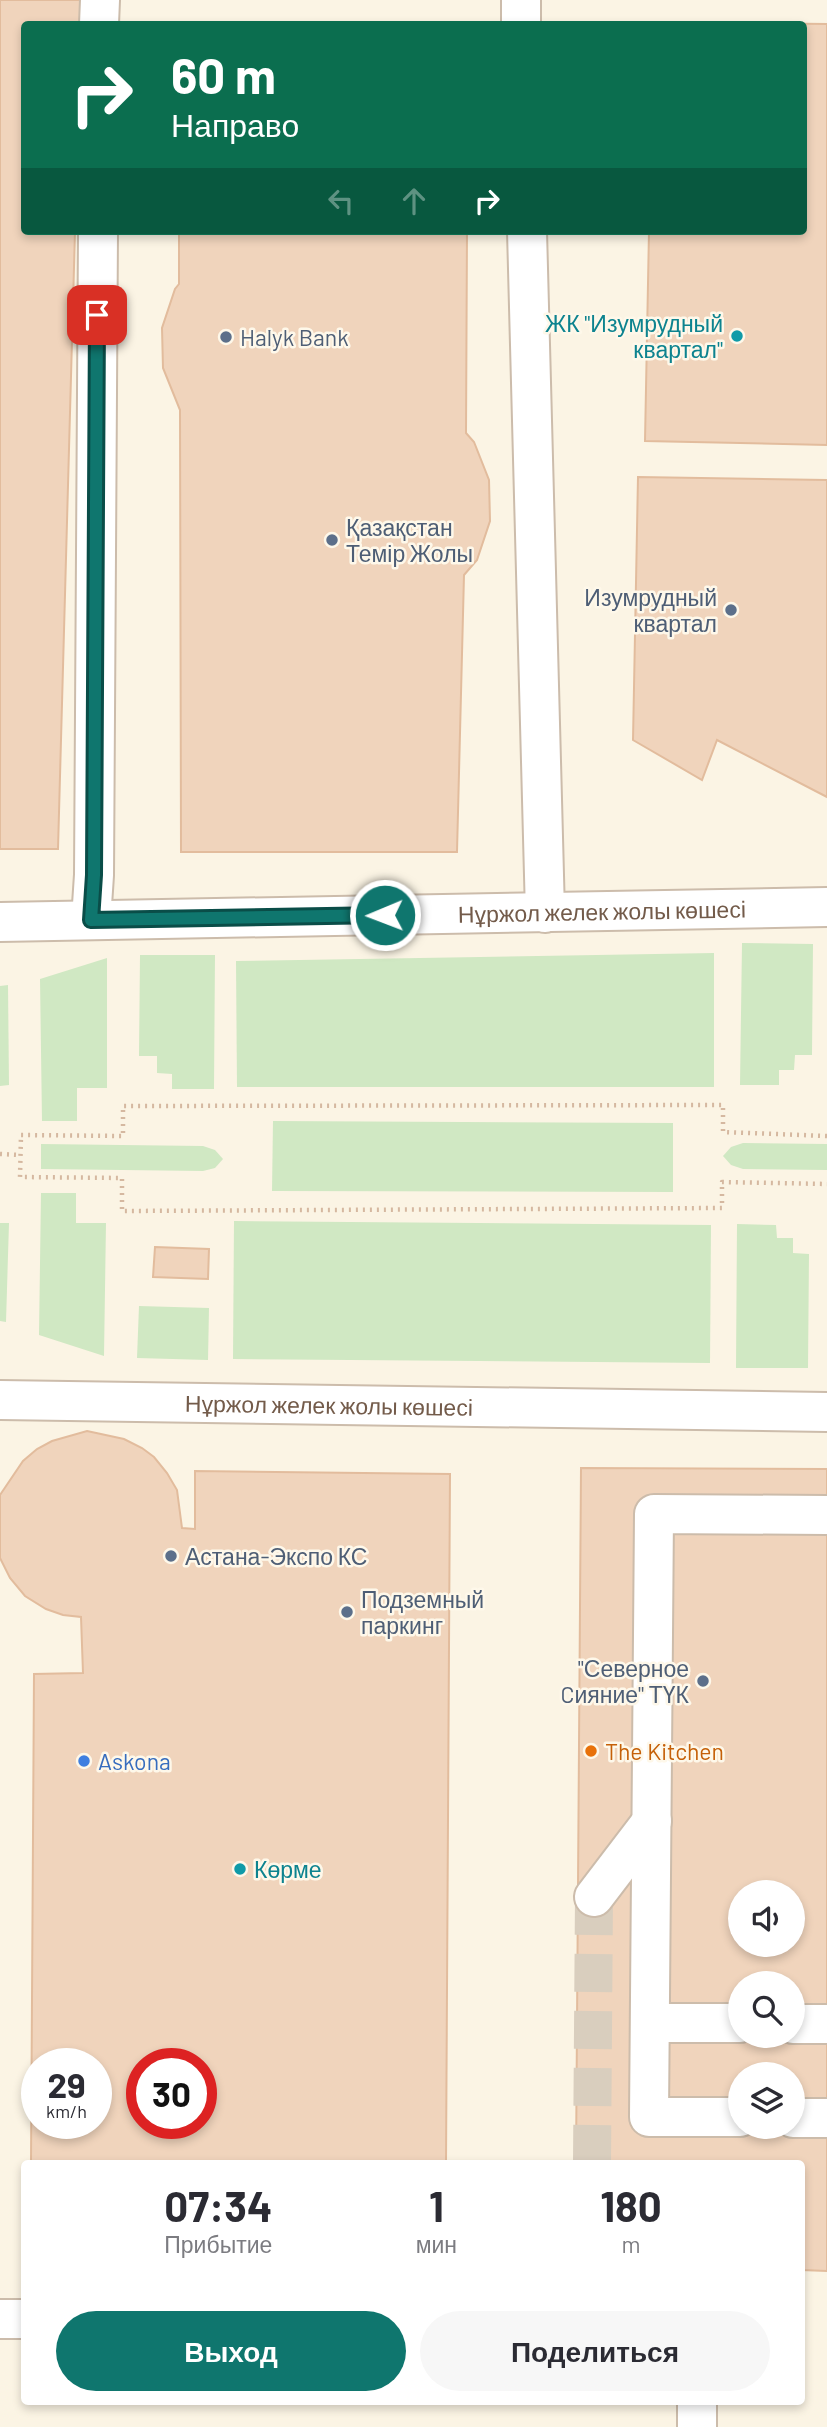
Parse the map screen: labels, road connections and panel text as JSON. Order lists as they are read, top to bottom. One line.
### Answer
{"streets":{"street":["Нұржол желек жолы көшесі"]},"places":["ЖК \"Изумрудный квартал\"","Halyk Bank","Қазақстан Темір Жолы","Изумрудный квартал","Астана-Экспо КС","Подземный паркинг","\"Северное Cияние\" ТҮК","The Kitchen","Askona","Көрме"],"page":{"turn":["60 m","Направо"],"speed":"29 km/h","limit":"30","eta":["07:34","Прибытие","1","мин","180","m"],"buttons":["Выход","Поделиться"]}}
